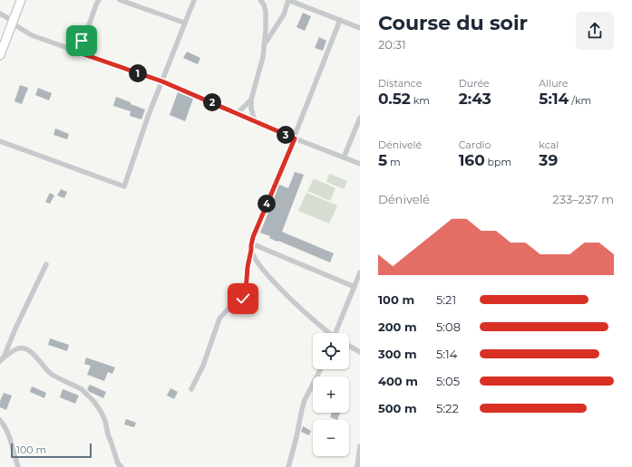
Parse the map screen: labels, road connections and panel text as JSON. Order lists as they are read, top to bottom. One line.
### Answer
{"scale_bar":"100 m","page":{"heading":["Course du soir","20:31"],"stats":[["Distance","0.52 km"],["Durée","2:43"],["Allure","5:14 /km"],["Dénivelé","5 m"],["Cardio","160 bpm"],["kcal","39"]],"pins":["1","2","3","4"],"chart":["Dénivelé","233–237 m"],"list":[{"name":"100 m","note":"5:21"},{"name":"200 m","note":"5:08"},{"name":"300 m","note":"5:14"},{"name":"400 m","note":"5:05"},{"name":"500 m","note":"5:22"}],"map_buttons":["+","−"],"scale":"100 m"}}
